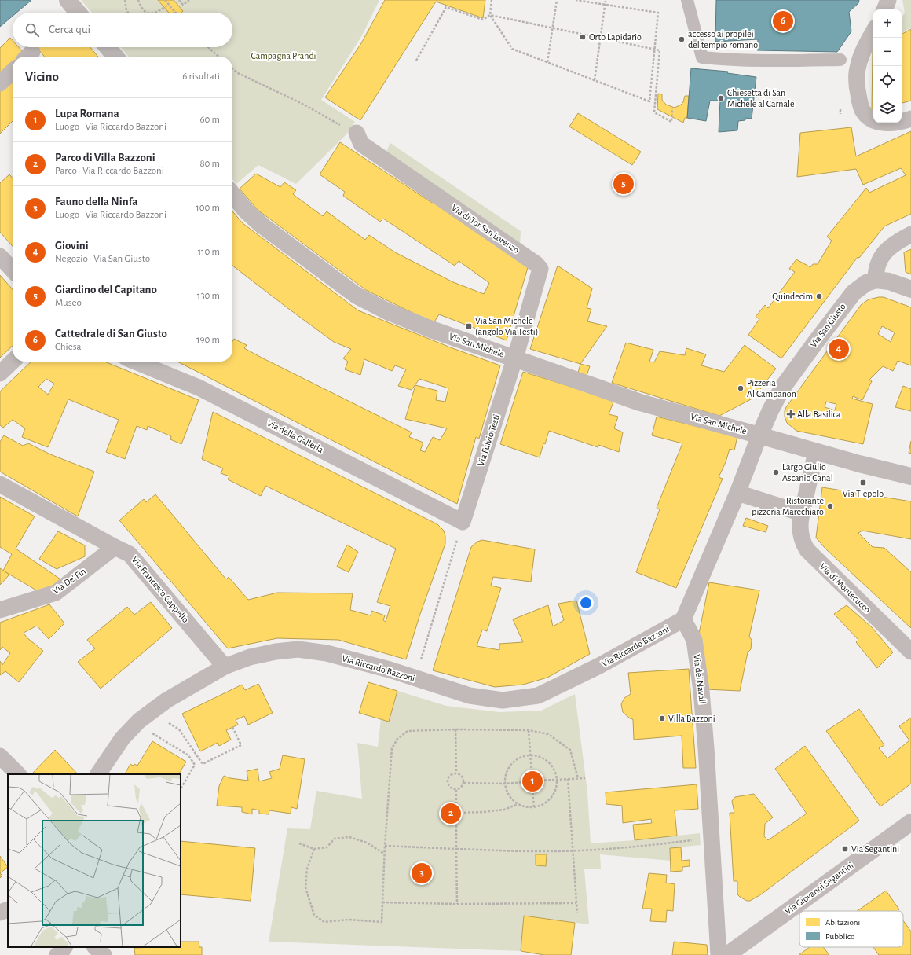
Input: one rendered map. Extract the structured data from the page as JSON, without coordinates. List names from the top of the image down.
{
  "streets": {
    "street": [
      "Via di Tor San Lorenzo",
      "Via San Giusto",
      "Via San Michele",
      "Via della Galleria",
      "Via Fulvio Testi",
      "Via De' Fin",
      "Via di Montecucco",
      "Via Francesco Cappello",
      "Via Riccardo Bazzoni",
      "Via dei Navali",
      "Via Giovanni Segantini"
    ]
  },
  "crossings": [
    ["Via di Tor San Lorenzo", "Via San Michele"],
    ["Via di Tor San Lorenzo", "Via Fulvio Testi"],
    ["Via San Giusto", "Via San Michele"],
    ["Via San Michele", "Via Fulvio Testi"],
    ["Via della Galleria", "Via Fulvio Testi"],
    ["Via De' Fin", "Via Francesco Cappello"],
    ["Via Francesco Cappello", "Via Riccardo Bazzoni"],
    ["Via Riccardo Bazzoni", "Via dei Navali"]
  ],
  "parks": ["Campagna Prandi"],
  "places": {
    "other": [
      "Orto Lapidario",
      "accesso ai propilei del tempio romano",
      "Chiesetta di San Michele al Carnale",
      "Quindecim",
      "Pizzeria Al Campanon",
      "Largo Giulio Ascanio Canal",
      "Ristorante pizzeria Marechiaro",
      "Villa Bazzoni"
    ],
    "transit": ["Via San Michele (angolo Via Testi)", "Via Tiepolo", "Via Segantini"],
    "health": ["Alla Basilica"]
  },
  "legend": ["Abitazioni", "Pubblico"],
  "page": {
    "map_buttons": ["+", "−"],
    "pins": [
      "6",
      "5",
      "4",
      "1",
      "2",
      "3"
    ],
    "search": "Cerca qui",
    "heading": ["Vicino", "6 risultati"],
    "list": [
      {
        "mark": "1",
        "name": "Lupa Romana",
        "note": "Luogo · Via Riccardo Bazzoni",
        "value": "60 m"
      },
      {
        "mark": "2",
        "name": "Parco di Villa Bazzoni",
        "note": "Parco · Via Riccardo Bazzoni",
        "value": "80 m"
      },
      {
        "mark": "3",
        "name": "Fauno della Ninfa",
        "note": "Luogo · Via Riccardo Bazzoni",
        "value": "100 m"
      },
      {
        "mark": "4",
        "name": "Giovini",
        "note": "Negozio · Via San Giusto",
        "value": "110 m"
      },
      {
        "mark": "5",
        "name": "Giardino del Capitano",
        "note": "Museo",
        "value": "130 m"
      },
      {
        "mark": "6",
        "name": "Cattedrale di San Giusto",
        "note": "Chiesa",
        "value": "190 m"
      }
    ]
  }
}
